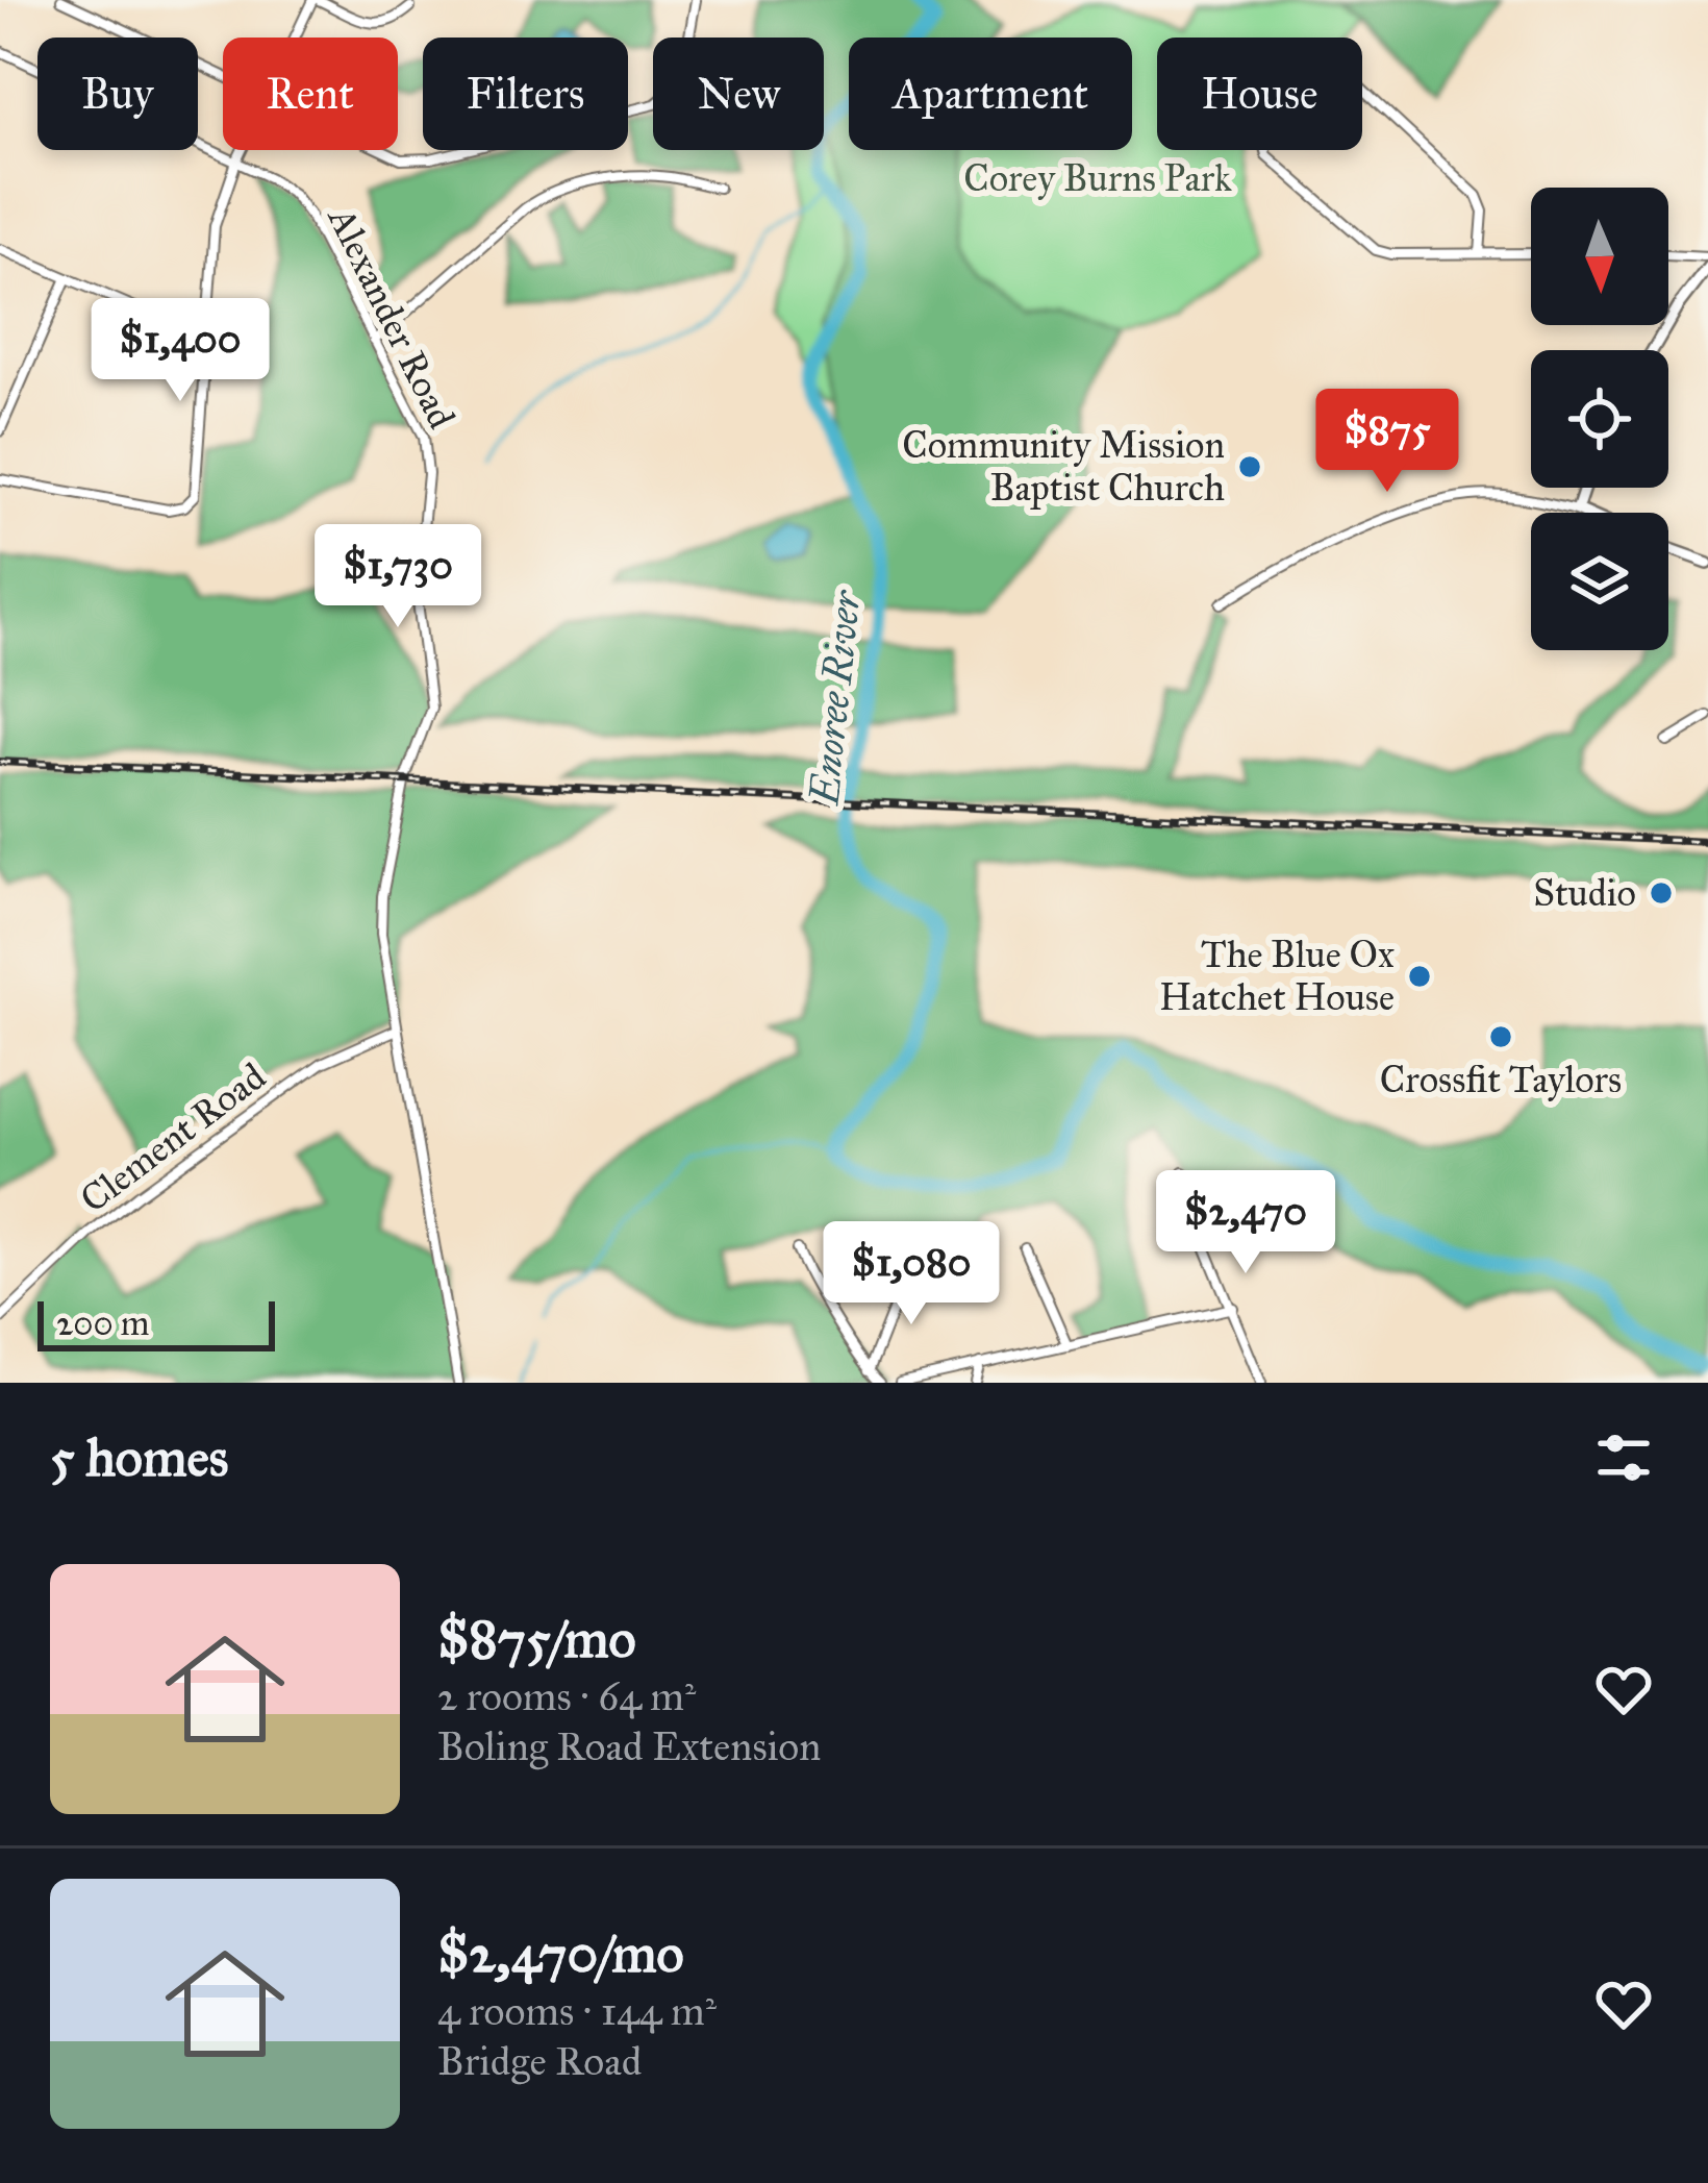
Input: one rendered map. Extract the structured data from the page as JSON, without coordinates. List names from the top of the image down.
{
  "streets": {
    "street": ["Alexander Road", "Clement Road"]
  },
  "crossings": [
    ["Alexander Road", "Clement Road"]
  ],
  "water": ["Enoree River"],
  "parks": ["Corey Burns Park"],
  "places": [
    "Community Mission Baptist Church",
    "Studio",
    "The Blue Ox Hatchet House",
    "Crossfit Taylors"
  ],
  "scale_bar": "200 m",
  "north": "bottom",
  "page": {
    "chip": [
      "Buy",
      "Rent",
      "Filters",
      "New",
      "Apartment",
      "House"
    ],
    "price": [
      "$1,400",
      "$875",
      "$1,730",
      "$2,470",
      "$1,080"
    ],
    "scale": "200 m",
    "heading": "5 homes",
    "list": [
      {
        "name": "$875/mo",
        "note": "2 rooms · 64 m² · Boling Road Extension"
      },
      {
        "name": "$2,470/mo",
        "note": "4 rooms · 144 m² · Bridge Road"
      }
    ]
  }
}
